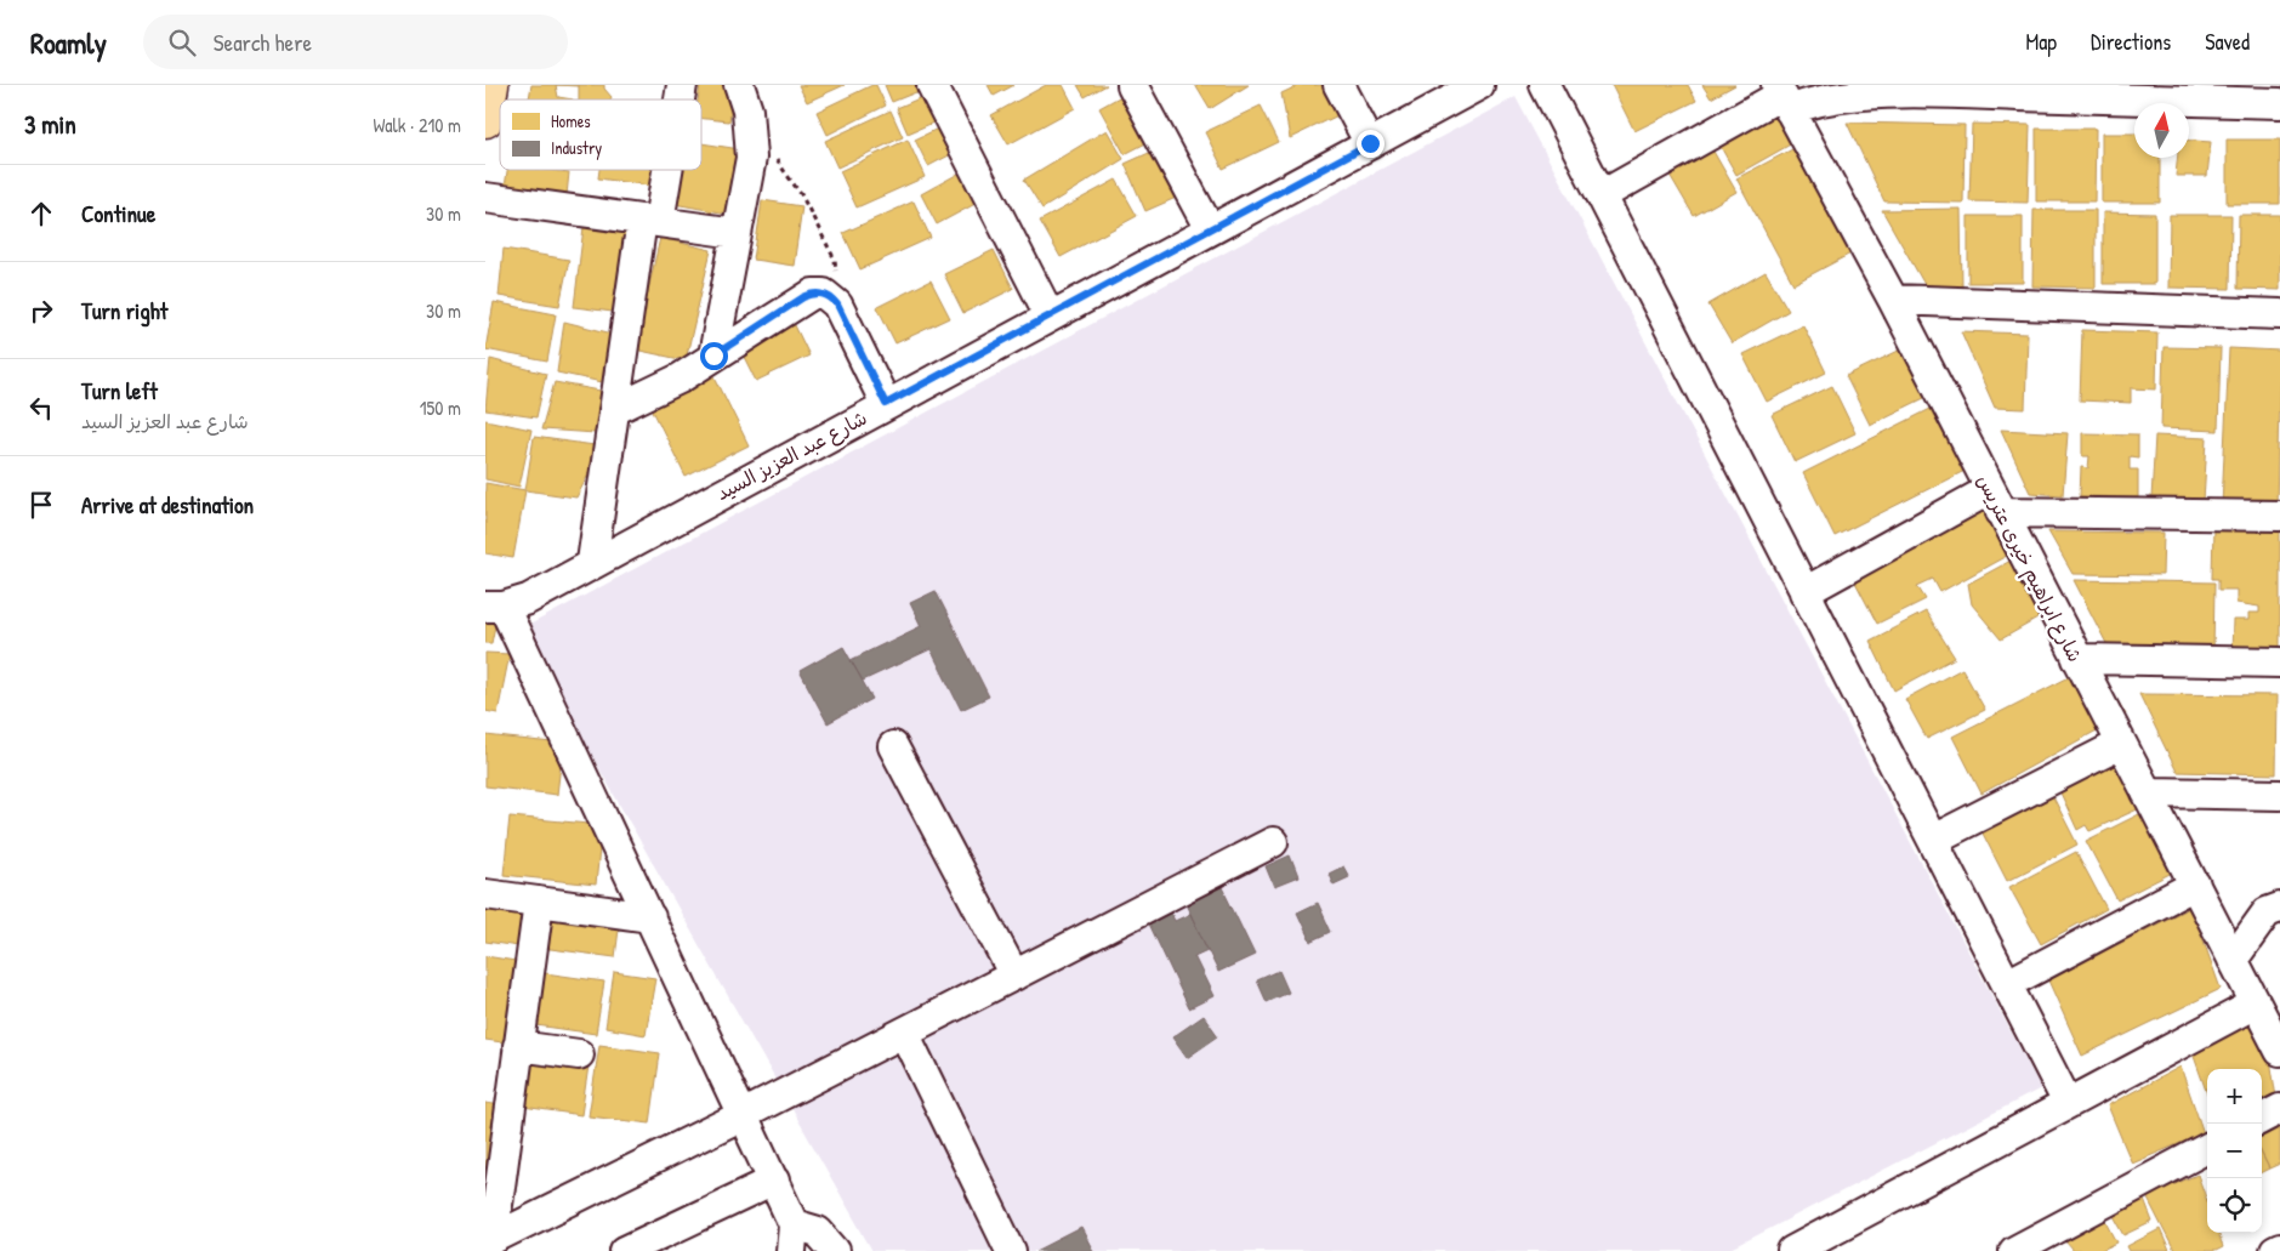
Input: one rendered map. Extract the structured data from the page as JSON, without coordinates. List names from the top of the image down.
{
  "streets": {
    "street": ["شارع عبد العزيز السيد", "شارع ابراهيم خيرى عتريس"]
  },
  "legend": ["Homes", "Industry"],
  "north": "top",
  "page": {
    "header": "Roamly",
    "search": "Search here",
    "nav": ["Map", "Directions", "Saved"],
    "heading": ["3 min", "Walk · 210 m"],
    "list": [
      ["Continue", "30 m"],
      ["Turn right", "30 m"],
      ["Turn left", "شارع عبد العزيز السيد", "150 m"],
      "Arrive at destination"
    ],
    "map_buttons": ["+", "−"]
  }
}
